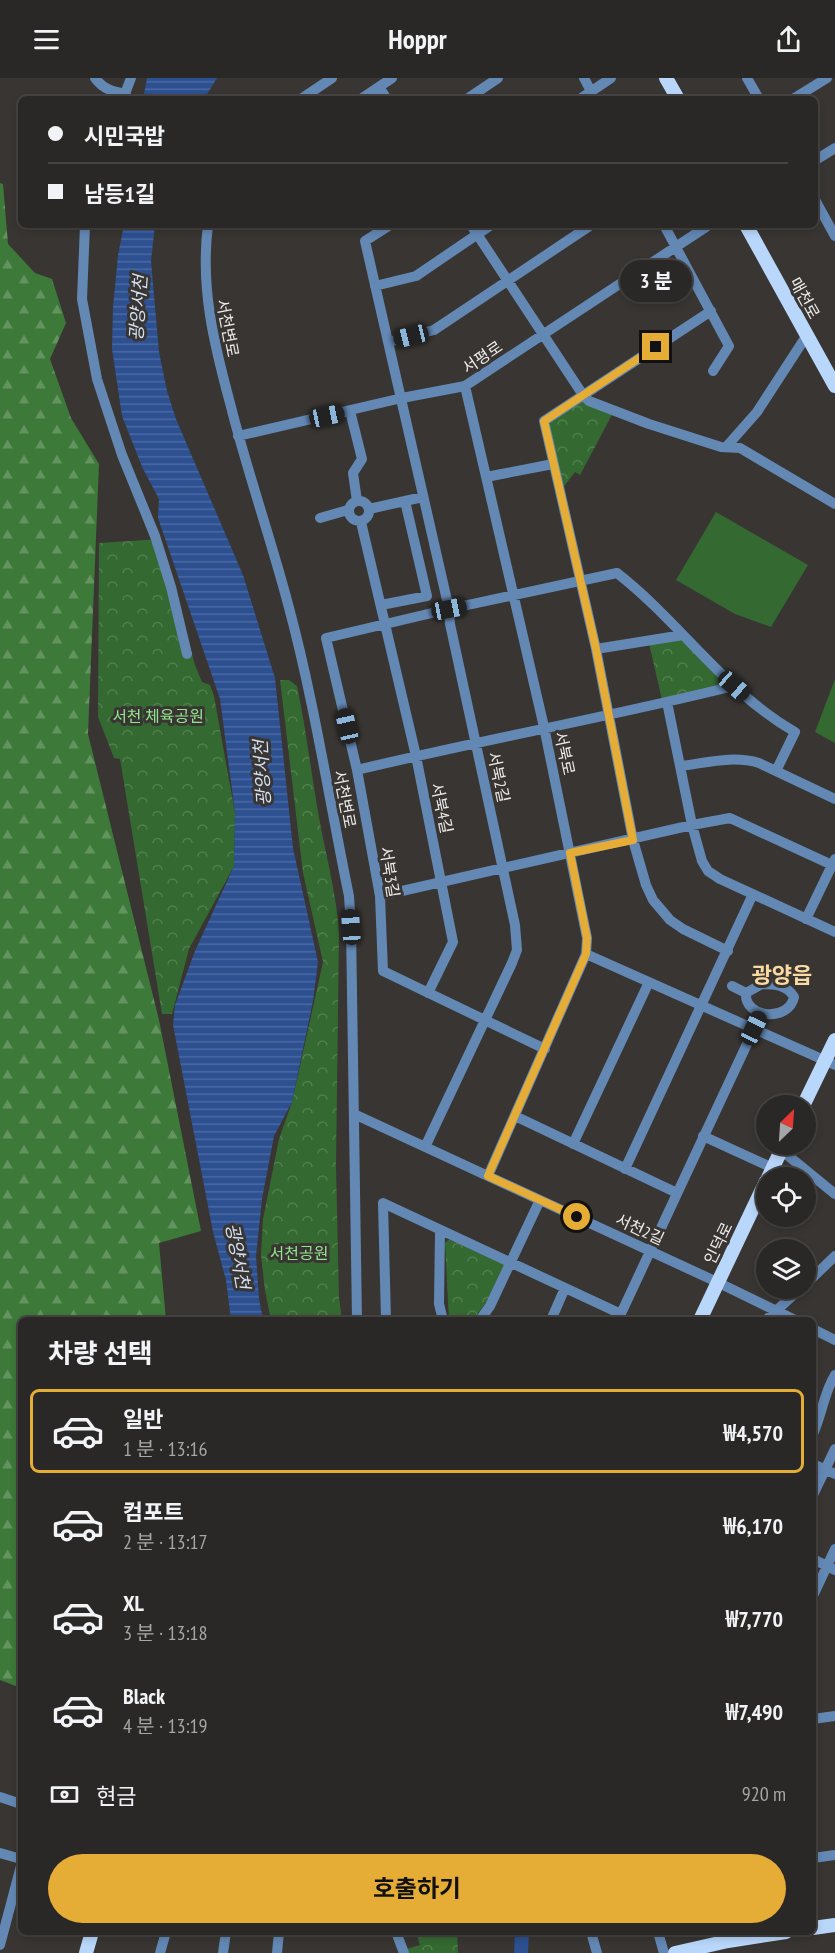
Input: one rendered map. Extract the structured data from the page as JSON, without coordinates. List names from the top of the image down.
{
  "streets": {
    "main road": ["매천로", "인덕로"],
    "street": [
      "서천변로",
      "서평로",
      "서북로",
      "서북2길",
      "서북4길",
      "서북3길",
      "서천2길"
    ]
  },
  "crossings": [
    ["서천변로", "서평로"],
    ["서천변로", "서천2길"],
    ["서평로", "서북로"],
    ["서평로", "서북2길"],
    ["서북로", "서북3길"],
    ["서북로", "서천2길"],
    ["서북2길", "서북3길"],
    ["서북2길", "서천2길"],
    ["서북4길", "서북3길"],
    ["서천2길", "인덕로"]
  ],
  "districts": ["광양읍"],
  "water": ["광양서천"],
  "parks": ["서천 체육공원", "서천공원"],
  "north": "top right",
  "page": {
    "header": "Hoppr",
    "banner": ["시민국밥", "남등1길"],
    "bubble": "3 분",
    "heading": "차량 선택",
    "list": [
      {
        "name": "일반",
        "note": "1 분 · 13:16",
        "value": "₩4,570"
      },
      {
        "name": "컴포트",
        "note": "2 분 · 13:17",
        "value": "₩6,170"
      },
      {
        "name": "XL",
        "note": "3 분 · 13:18",
        "value": "₩7,770"
      },
      {
        "name": "Black",
        "note": "4 분 · 13:19",
        "value": "₩7,490"
      }
    ],
    "pay": ["현금", "920 m"],
    "buttons": "호출하기"
  }
}
